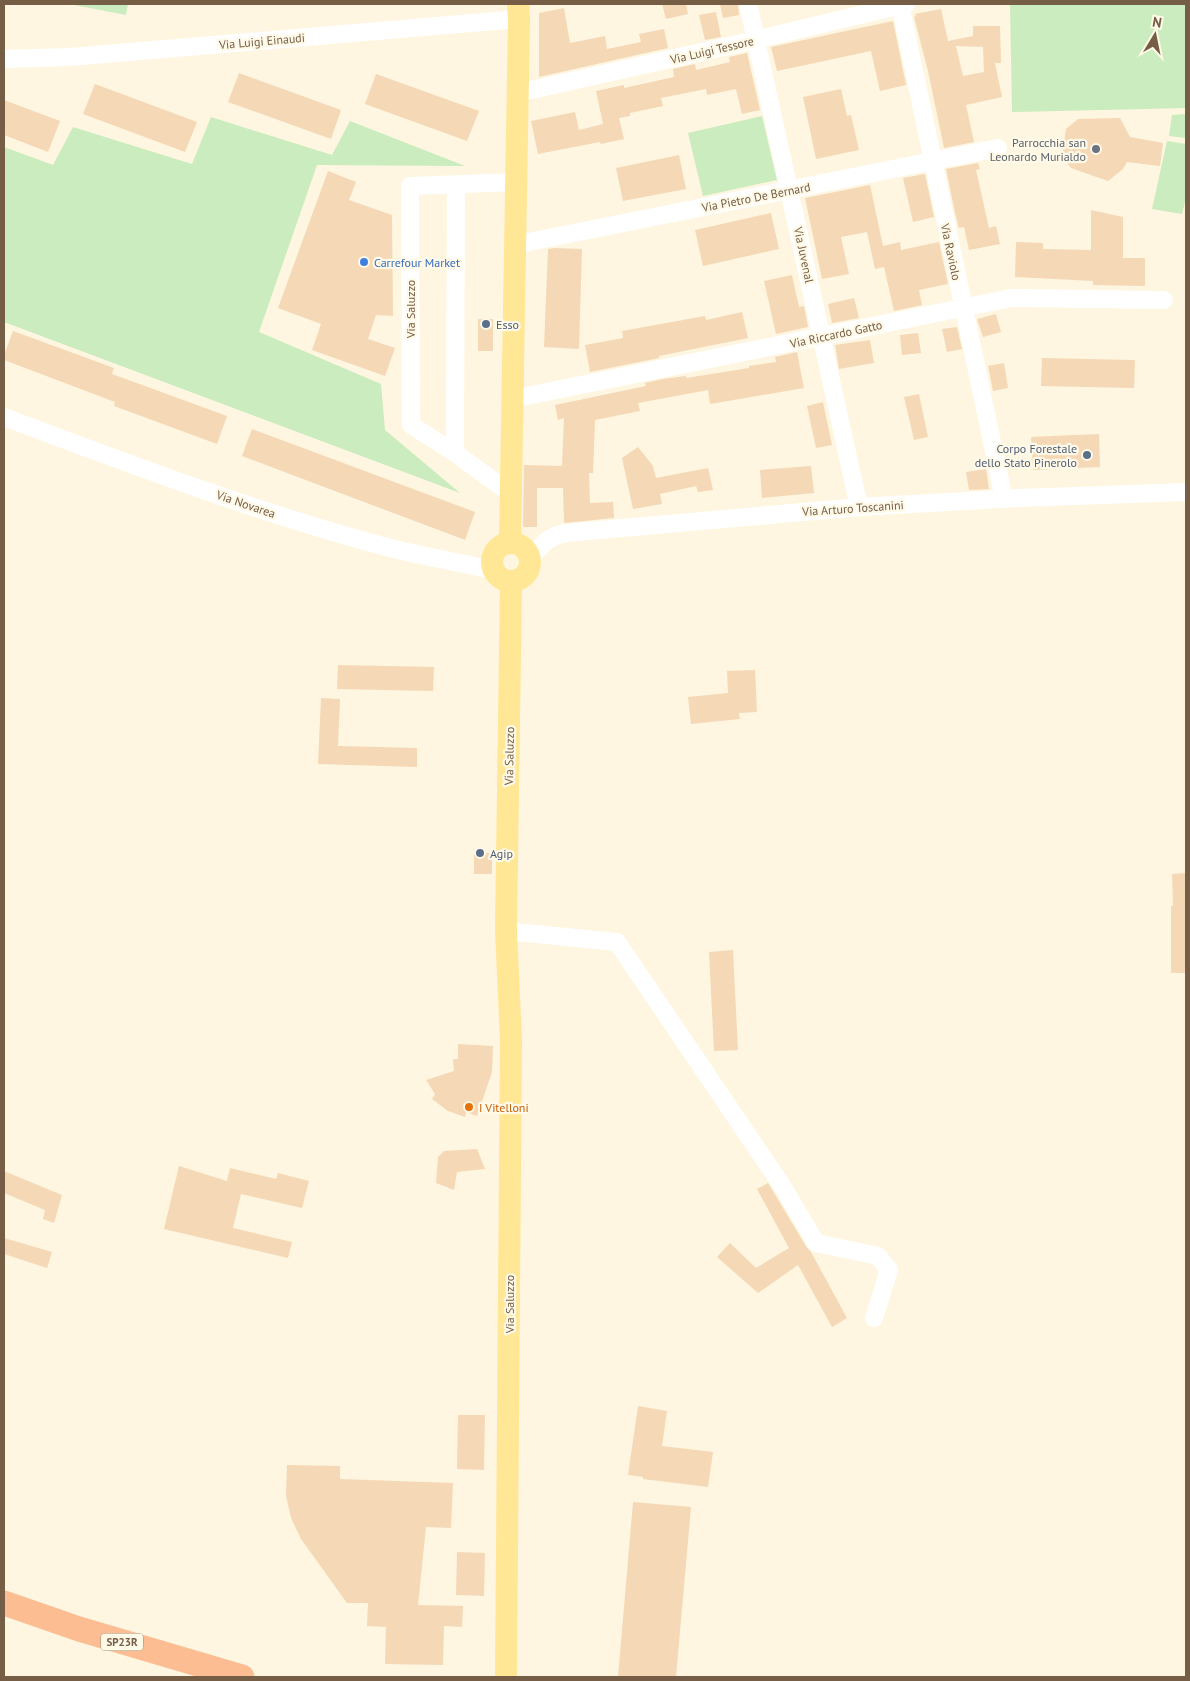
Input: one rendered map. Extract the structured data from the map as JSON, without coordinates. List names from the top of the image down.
{
  "streets": {
    "highway": ["SP23R"],
    "main road": ["Via Saluzzo"],
    "street": [
      "Via Luigi Einaudi",
      "Via Luigi Tessore",
      "Via Pietro De Bernard",
      "Via Raviolo",
      "Via Juvenal",
      "Via Riccardo Gatto",
      "Via Novarea",
      "Via Arturo Toscanini"
    ]
  },
  "crossings": [
    ["Via Luigi Tessore", "Via Raviolo"],
    ["Via Luigi Tessore", "Via Juvenal"],
    ["Via Pietro De Bernard", "Via Raviolo"],
    ["Via Pietro De Bernard", "Via Juvenal"],
    ["Via Raviolo", "Via Riccardo Gatto"],
    ["Via Raviolo", "Via Arturo Toscanini"],
    ["Via Juvenal", "Via Riccardo Gatto"],
    ["Via Juvenal", "Via Arturo Toscanini"],
    ["Via Saluzzo", "Via Novarea"],
    ["Via Saluzzo", "Via Arturo Toscanini"],
    ["Via Novarea", "Via Arturo Toscanini"]
  ],
  "places": [
    "Parrocchia san Leonardo Murialdo",
    "Carrefour Market",
    "Esso",
    "Corpo Forestale dello Stato Pinerolo",
    "Agip",
    "I Vitelloni"
  ],
  "north": "top"
}
